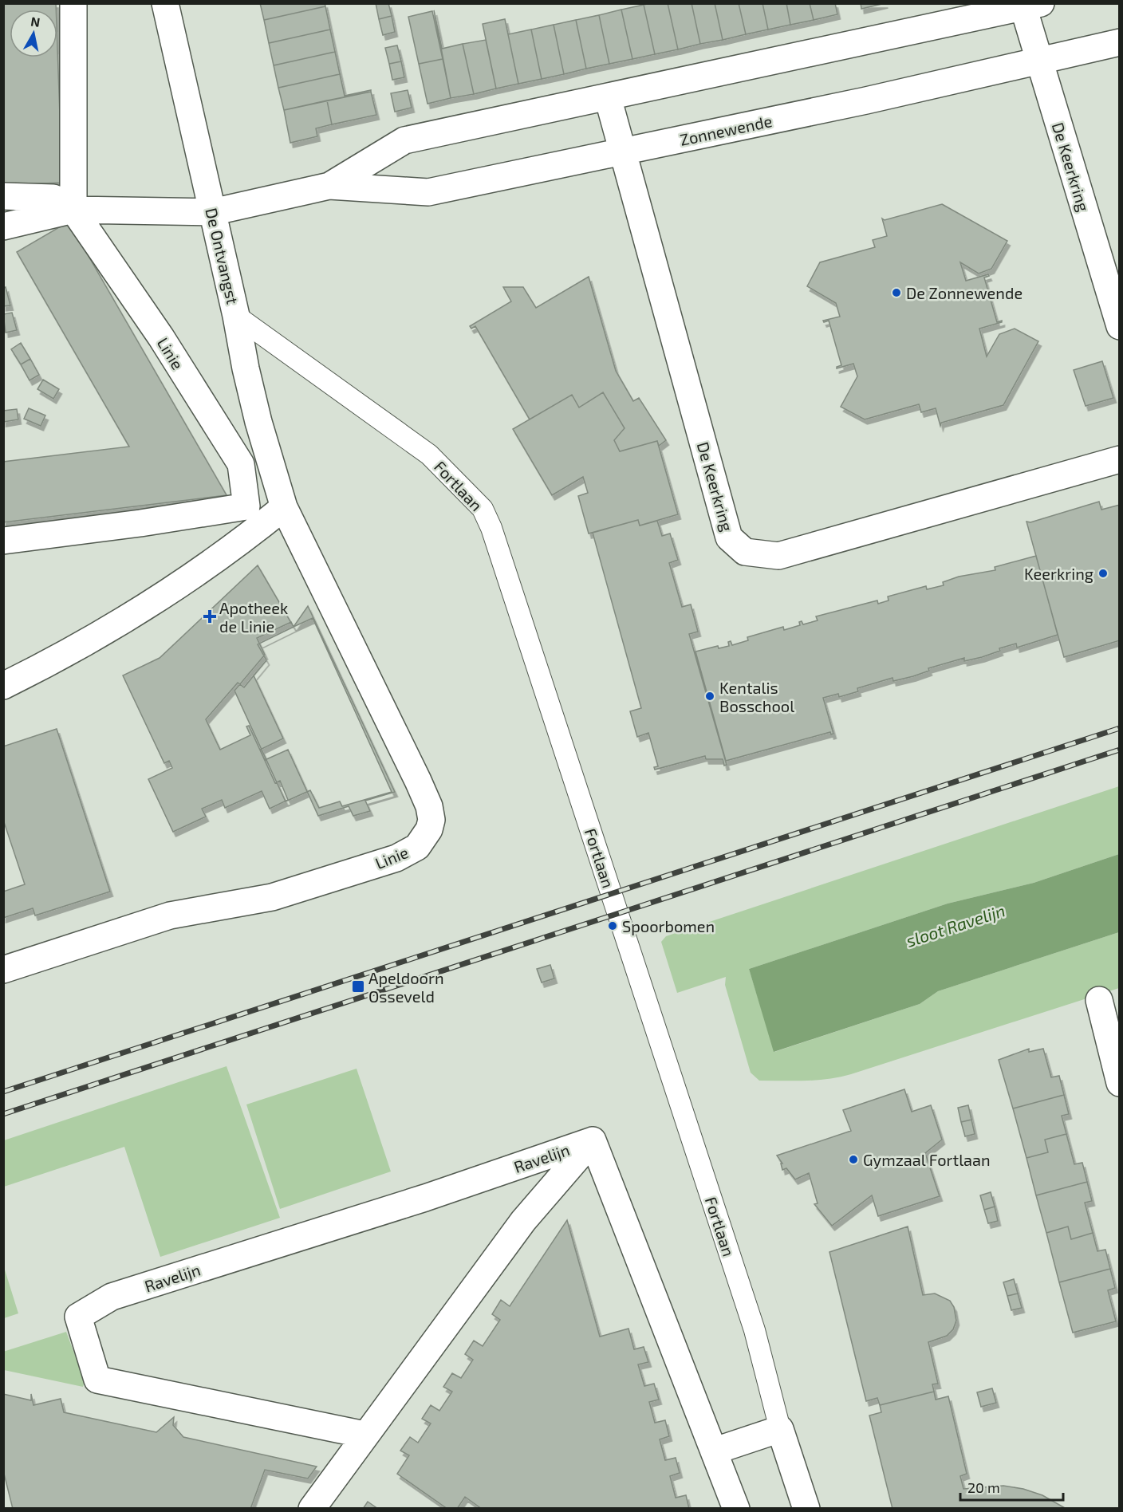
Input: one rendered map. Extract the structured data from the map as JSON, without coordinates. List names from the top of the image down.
{
  "streets": {
    "street": [
      "Zonnewende",
      "De Keerkring",
      "De Ontvangst",
      "Linie",
      "Fortlaan",
      "Ravelijn"
    ]
  },
  "crossings": [
    ["Zonnewende", "De Keerkring"],
    ["Zonnewende", "De Ontvangst"],
    ["Zonnewende", "Linie"],
    ["De Ontvangst", "Linie"],
    ["De Ontvangst", "Fortlaan"]
  ],
  "water": ["sloot Ravelijn"],
  "places": {
    "other": [
      "De Zonnewende",
      "Keerkring",
      "Kentalis Bosschool",
      "Spoorbomen",
      "Gymzaal Fortlaan"
    ],
    "health": ["Apotheek de Linie"],
    "transit": ["Apeldoorn Osseveld"]
  },
  "scale_bar": "20 m",
  "north": "top"
}
